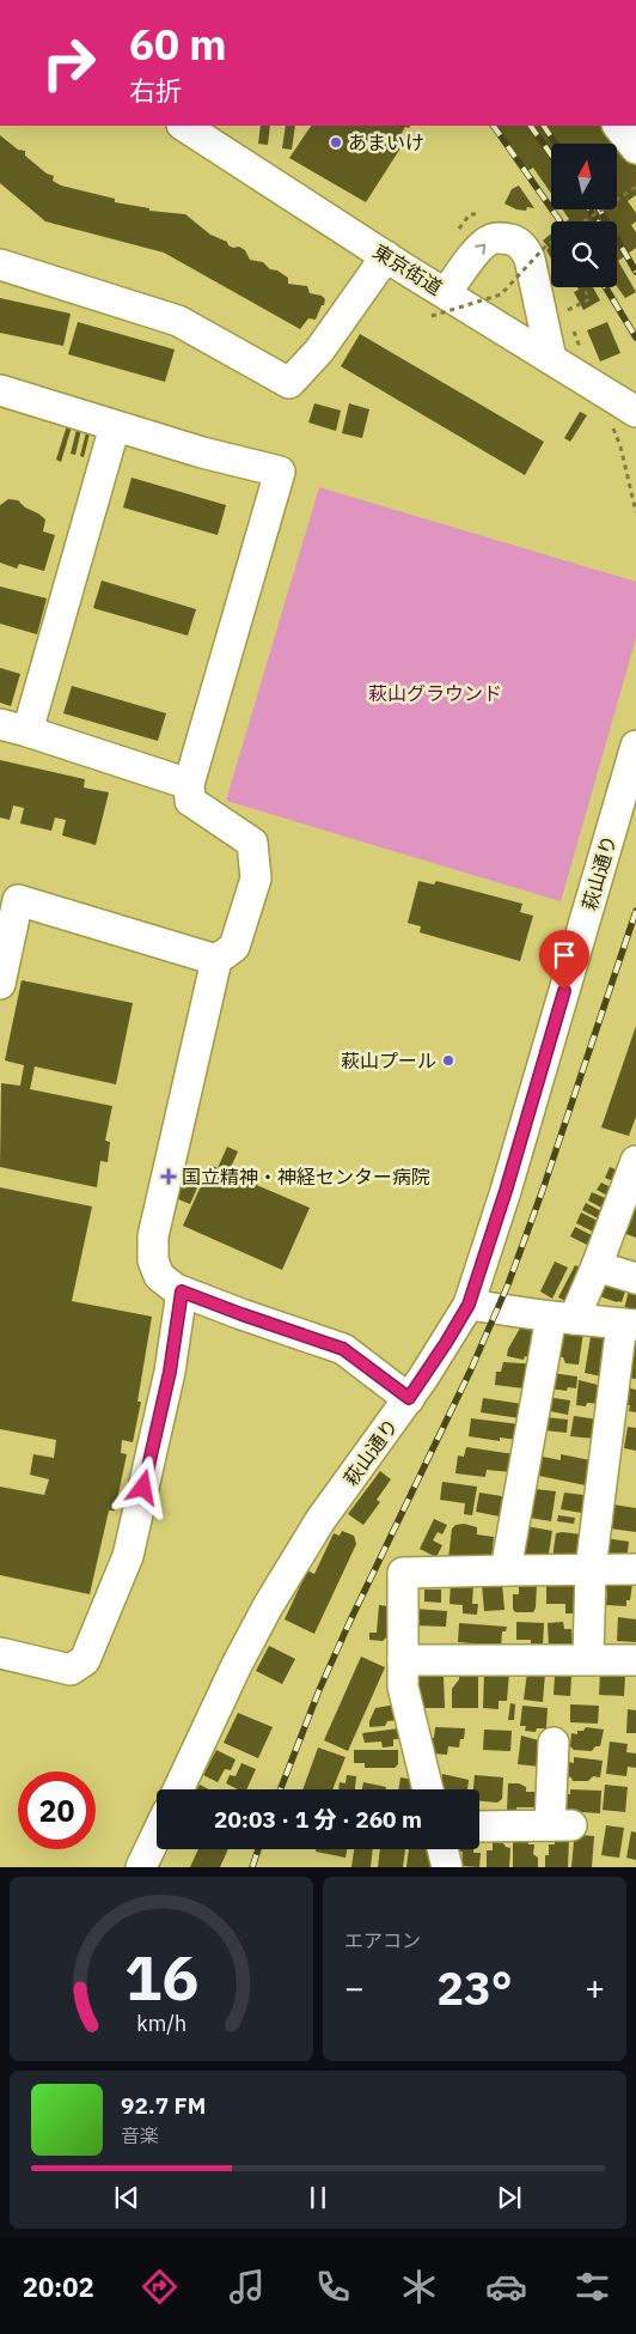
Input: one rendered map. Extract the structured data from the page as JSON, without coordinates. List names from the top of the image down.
{
  "streets": {
    "street": ["東京街道", "萩山通り"]
  },
  "parks": ["萩山グラウンド"],
  "places": {
    "other": ["あまいけ", "萩山プール"],
    "health": ["国立精神・神経センター病院"]
  },
  "north": "top",
  "page": {
    "turn": ["60 m", "右折"],
    "limit": "20",
    "trip": "20:03 · 1 分 · 260 m",
    "tile": "エアコン",
    "heat": ["−", "23°", "+"],
    "song": ["92.7 FM", "音楽"],
    "tabs": "20:02",
    "gauge": ["16", "km/h"]
  }
}
